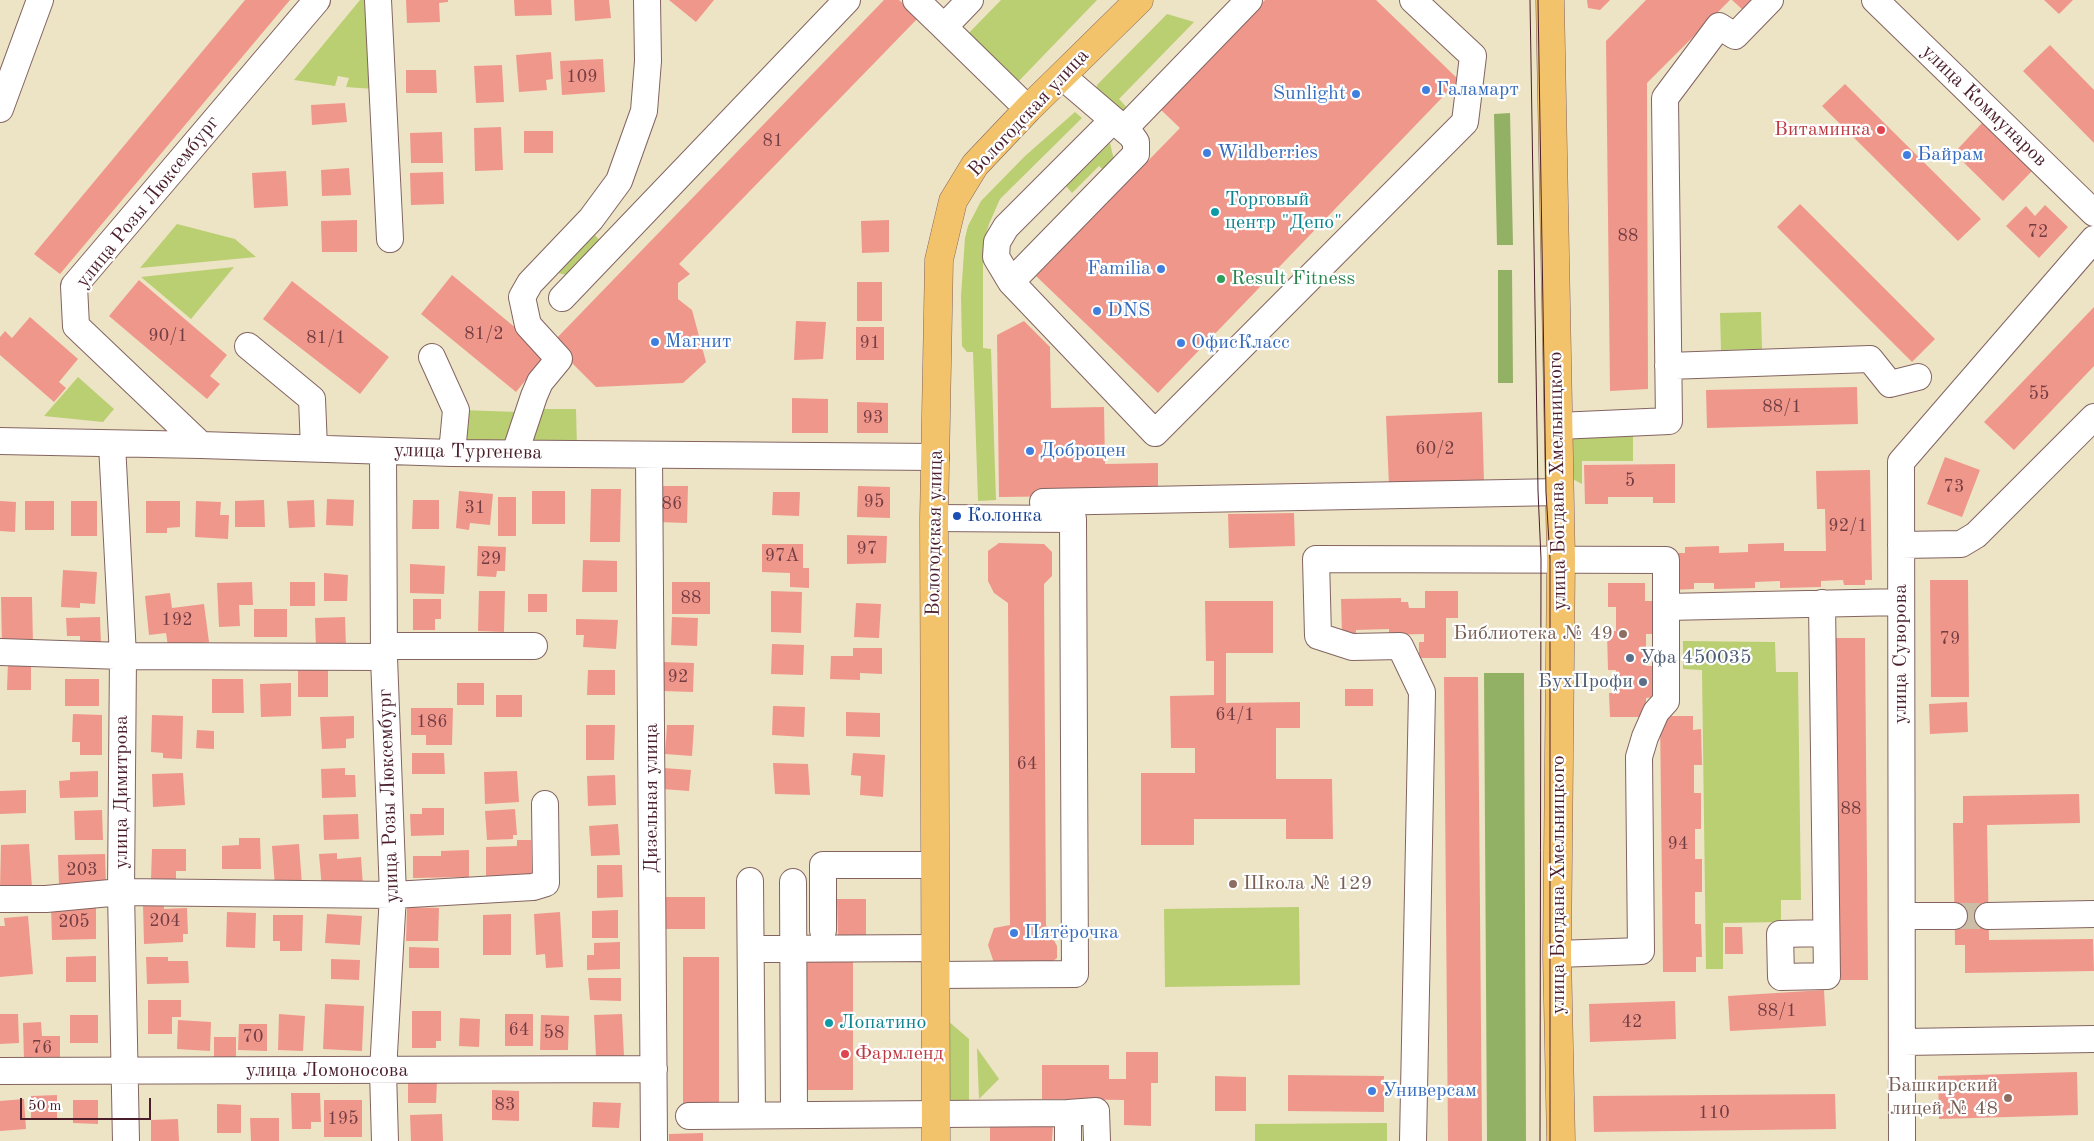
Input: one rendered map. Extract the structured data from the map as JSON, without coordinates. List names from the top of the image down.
{
  "streets": {
    "main road": ["Вологодская улица", "улица Богдана Хмельницкого"],
    "street": [
      "улица Коммунаров",
      "улица Розы Люксембург",
      "улица Тургенева",
      "улица Суворова",
      "улица Димитрова",
      "Дизельная улица",
      "улица Ломоносова"
    ]
  },
  "crossings": [
    ["Вологодская улица", "улица Тургенева"],
    ["улица Розы Люксембург", "улица Тургенева"],
    ["улица Розы Люксембург", "улица Ломоносова"],
    ["улица Тургенева", "улица Димитрова"],
    ["улица Тургенева", "Дизельная улица"],
    ["улица Димитрова", "улица Ломоносова"],
    ["Дизельная улица", "улица Ломоносова"]
  ],
  "places": [
    "Галамарт",
    "Sunlight",
    "Витаминка",
    "Wildberries",
    "Байрам",
    "Торговый центр \"Депо\"",
    "Familia",
    "Result Fitness",
    "DNS",
    "Магнит",
    "ОфисКласс",
    "Доброцен",
    "Колонка",
    "Библиотека № 49",
    "Уфа 450035",
    "БухПрофи",
    "Школа № 129",
    "Пятёрочка",
    "Лопатино",
    "Фармленд",
    "Универсам",
    "Башкирский лицей № 48"
  ],
  "house_numbers": [
    "109",
    "81",
    "72",
    "88",
    "81/2",
    "90/1",
    "81/1",
    "91",
    "55",
    "88/1",
    "93",
    "60/2",
    "5",
    "73",
    "95",
    "86",
    "31",
    "92/1",
    "97",
    "97А",
    "29",
    "88",
    "192",
    "79",
    "92",
    "64/1",
    "186",
    "64",
    "88",
    "94",
    "203",
    "204",
    "205",
    "88/1",
    "42",
    "64",
    "58",
    "70",
    "76",
    "83",
    "110",
    "195"
  ],
  "scale_bar": "50 m"
}
